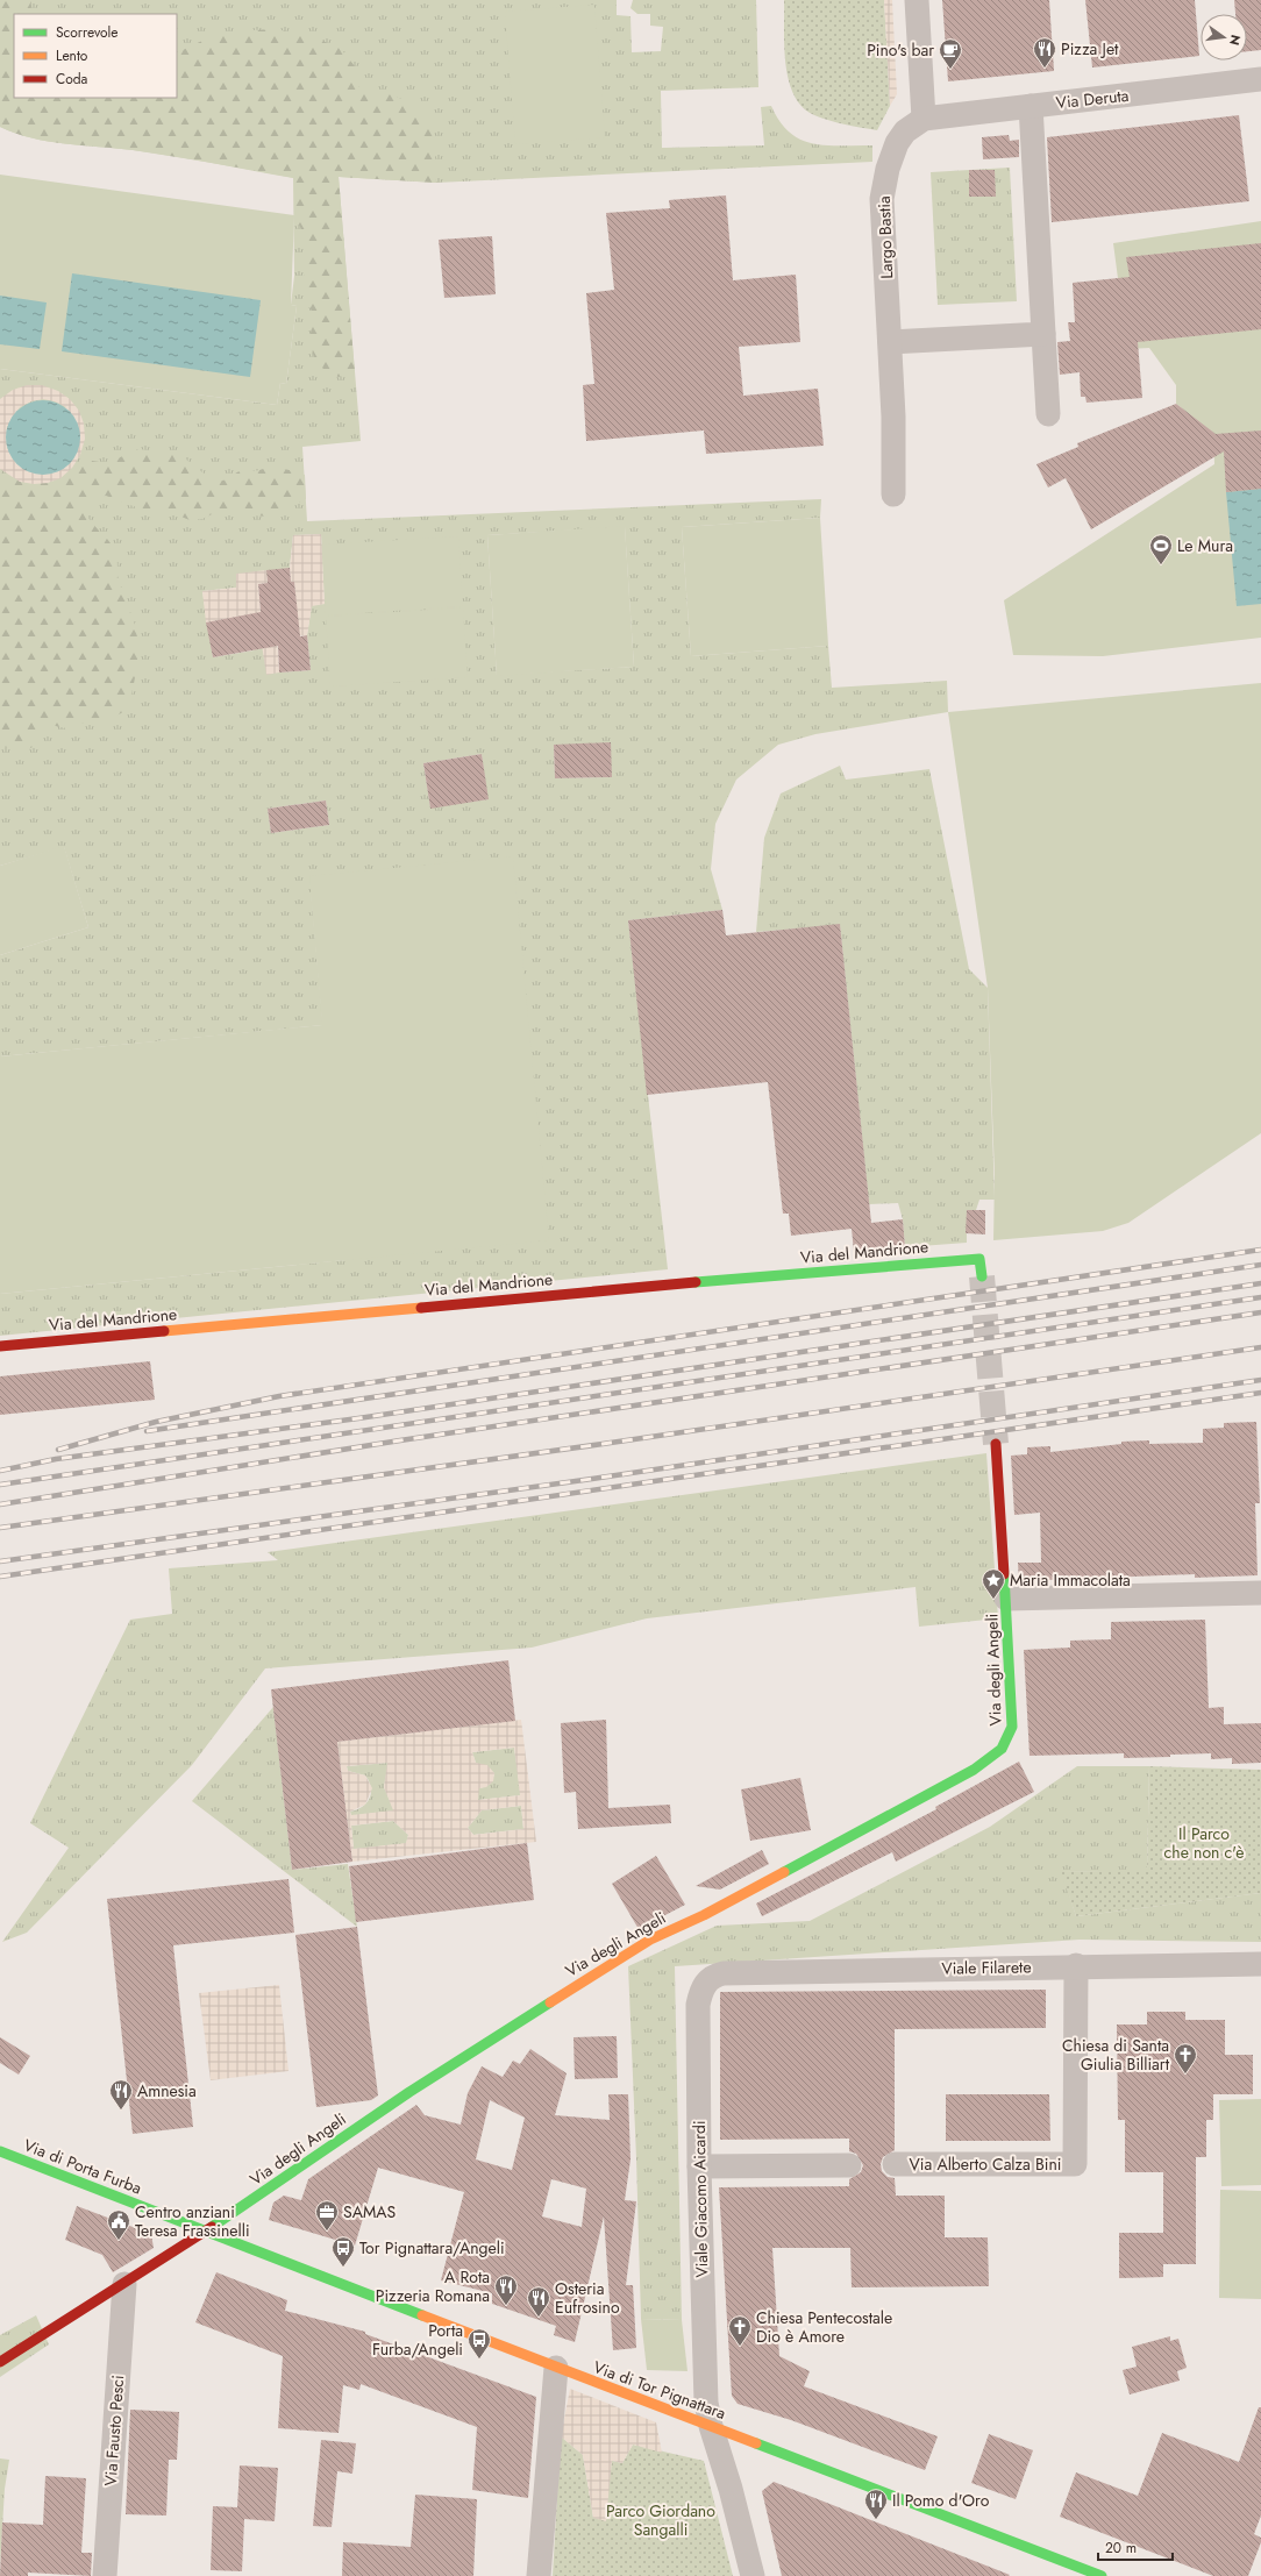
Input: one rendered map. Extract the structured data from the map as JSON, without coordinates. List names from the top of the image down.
{
  "streets": {
    "street": [
      "Via Deruta",
      "Largo Bastia",
      "Via del Mandrione",
      "Via degli Angeli",
      "Viale Filarete",
      "Via Alberto Calza Bini",
      "Via di Porta Furba",
      "Viale Giacomo Aicardi",
      "Via di Tor Pignattara",
      "Via Fausto Pesci"
    ]
  },
  "crossings": [
    ["Via Deruta", "Largo Bastia"],
    ["Via degli Angeli", "Via di Porta Furba"],
    ["Via degli Angeli", "Via di Tor Pignattara"],
    ["Via degli Angeli", "Via Fausto Pesci"],
    ["Viale Filarete", "Via Alberto Calza Bini"],
    ["Viale Filarete", "Viale Giacomo Aicardi"],
    ["Via di Porta Furba", "Via di Tor Pignattara"],
    ["Viale Giacomo Aicardi", "Via di Tor Pignattara"]
  ],
  "parks": ["Il Parco che non c'è", "Parco Giordano Sangalli"],
  "places": {
    "restaurant": [
      "Pizza Jet",
      "Amnesia",
      "A Rota Pizzeria Romana",
      "Osteria Eufrosino",
      "Il Pomo d'Oro"
    ],
    "cafe": ["Pino's bar"],
    "sports": ["Le Mura"],
    "place": ["Maria Immacolata"],
    "church": ["Chiesa di Santa Giulia Billiart", "Chiesa Pentecostale Dio è Amore"],
    "office": ["SAMAS"],
    "public building": ["Centro anziani Teresa Frassinelli"],
    "bus stop": ["Tor Pignattara/Angeli", "Porta Furba/Angeli"]
  },
  "legend": ["Scorrevole", "Lento", "Coda"],
  "scale_bar": "20 m",
  "north": "right"
}
